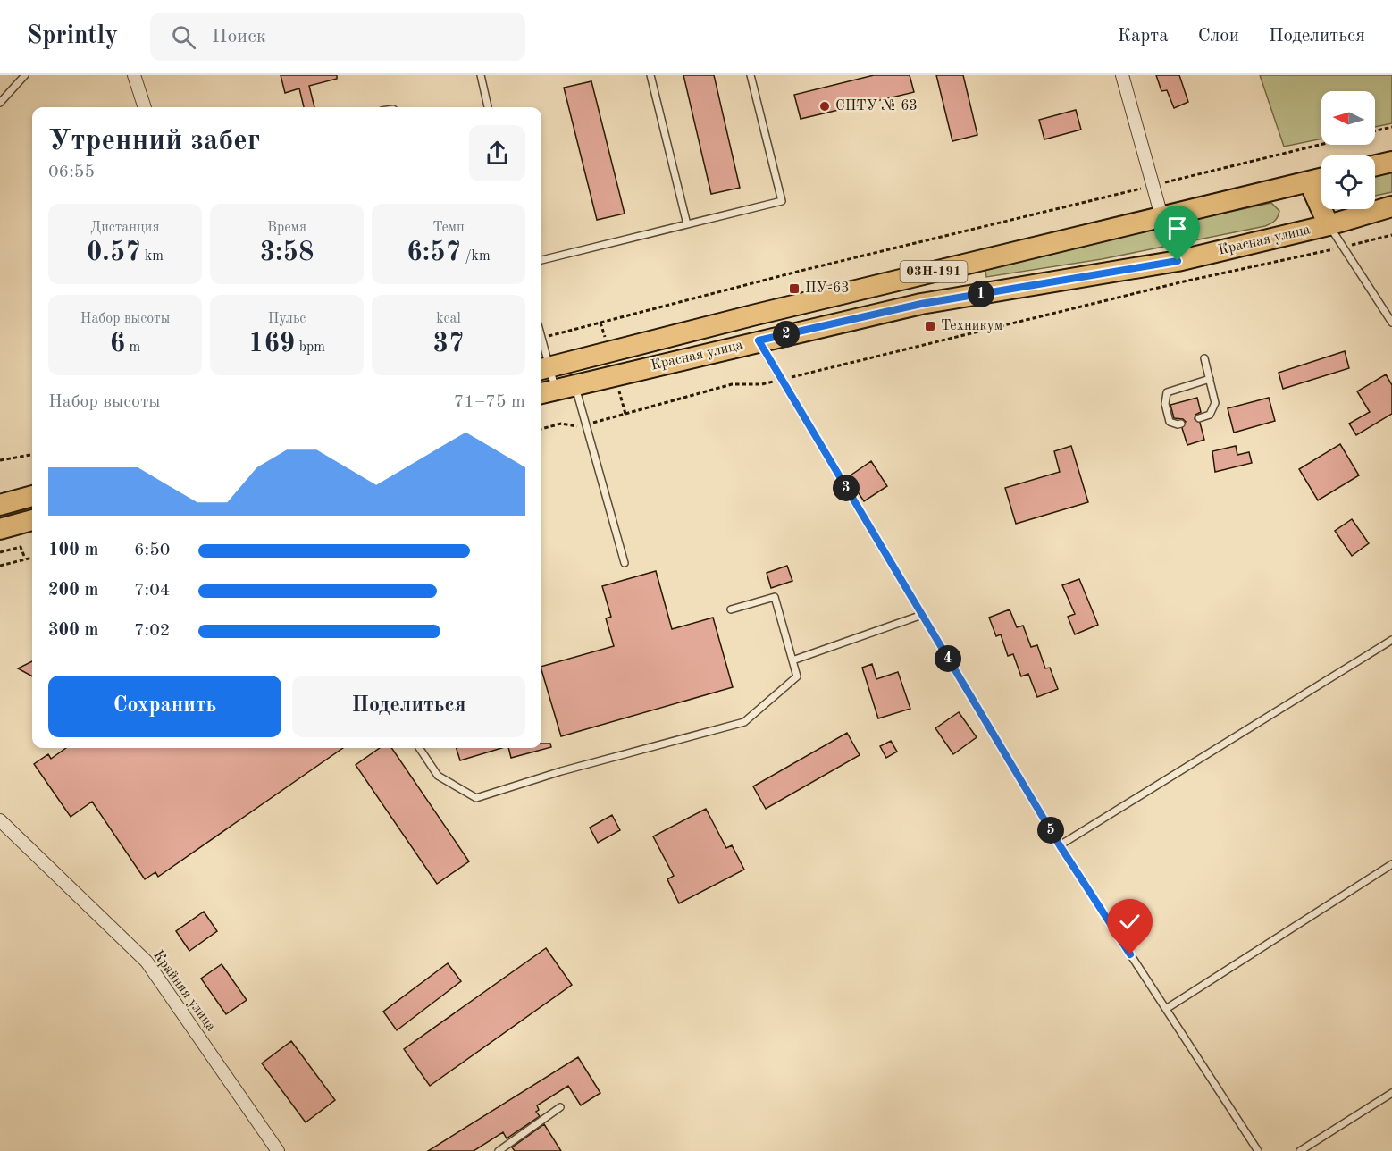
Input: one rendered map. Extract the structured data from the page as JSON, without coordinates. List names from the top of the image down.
{
  "streets": {
    "main road": ["Красная улица", "03Н-191"],
    "street": ["Крайняя улица"]
  },
  "places": {
    "other": ["СПТУ № 63"],
    "transit": ["ПУ-63", "Техникум"]
  },
  "north": "left",
  "page": {
    "header": "Sprintly",
    "search": "Поиск",
    "nav": ["Карта", "Слои", "Поделиться"],
    "heading": ["Утренний забег", "06:55"],
    "stats": [
      ["Дистанция", "0.57 km"],
      ["Время", "3:58"],
      ["Темп", "6:57 /km"],
      ["Набор высоты", "6 m"],
      ["Пульс", "169 bpm"],
      ["kcal", "37"]
    ],
    "pins": [
      "1",
      "2",
      "3",
      "4",
      "5"
    ],
    "chart": ["Набор высоты", "71–75 m"],
    "list": [
      {
        "name": "100 m",
        "note": "6:50"
      },
      {
        "name": "200 m",
        "note": "7:04"
      },
      {
        "name": "300 m",
        "note": "7:02"
      }
    ],
    "buttons": ["Сохранить", "Поделиться"]
  }
}
